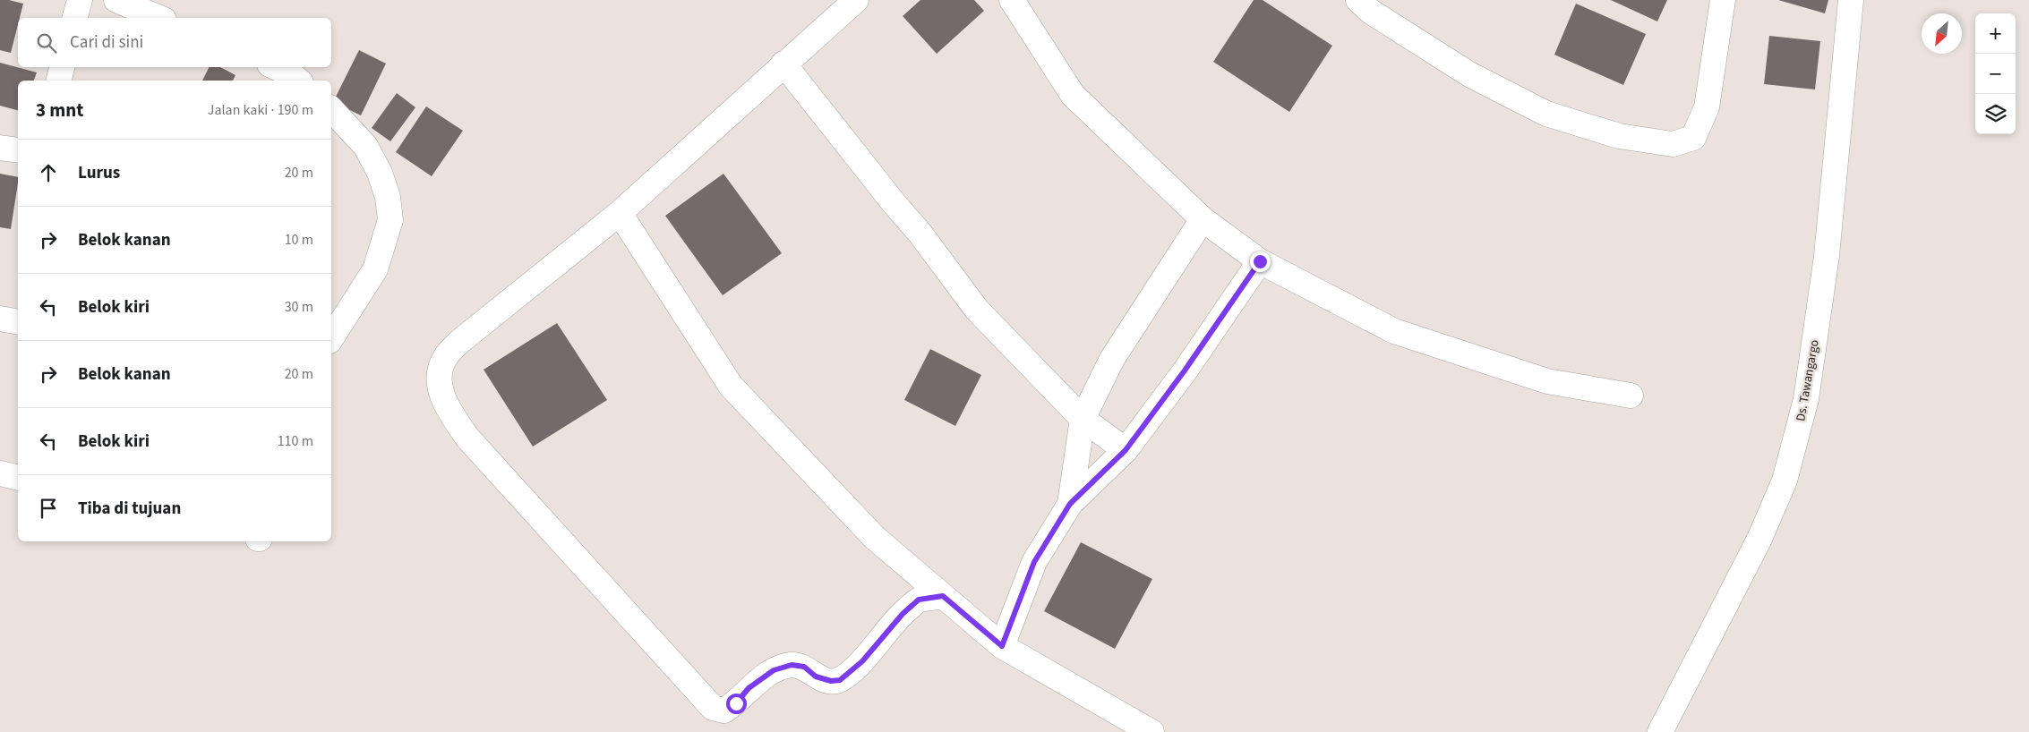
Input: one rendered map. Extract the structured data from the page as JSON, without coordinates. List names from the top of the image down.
{
  "streets": {
    "street": ["Ds. Tawangargo"]
  },
  "north": "bottom left",
  "page": {
    "map_buttons": ["+", "−"],
    "search": "Cari di sini",
    "heading": ["3 mnt", "Jalan kaki · 190 m"],
    "list": [
      ["Lurus", "20 m"],
      ["Belok kanan", "10 m"],
      ["Belok kiri", "30 m"],
      ["Belok kanan", "20 m"],
      ["Belok kiri", "110 m"],
      "Tiba di tujuan"
    ]
  }
}
